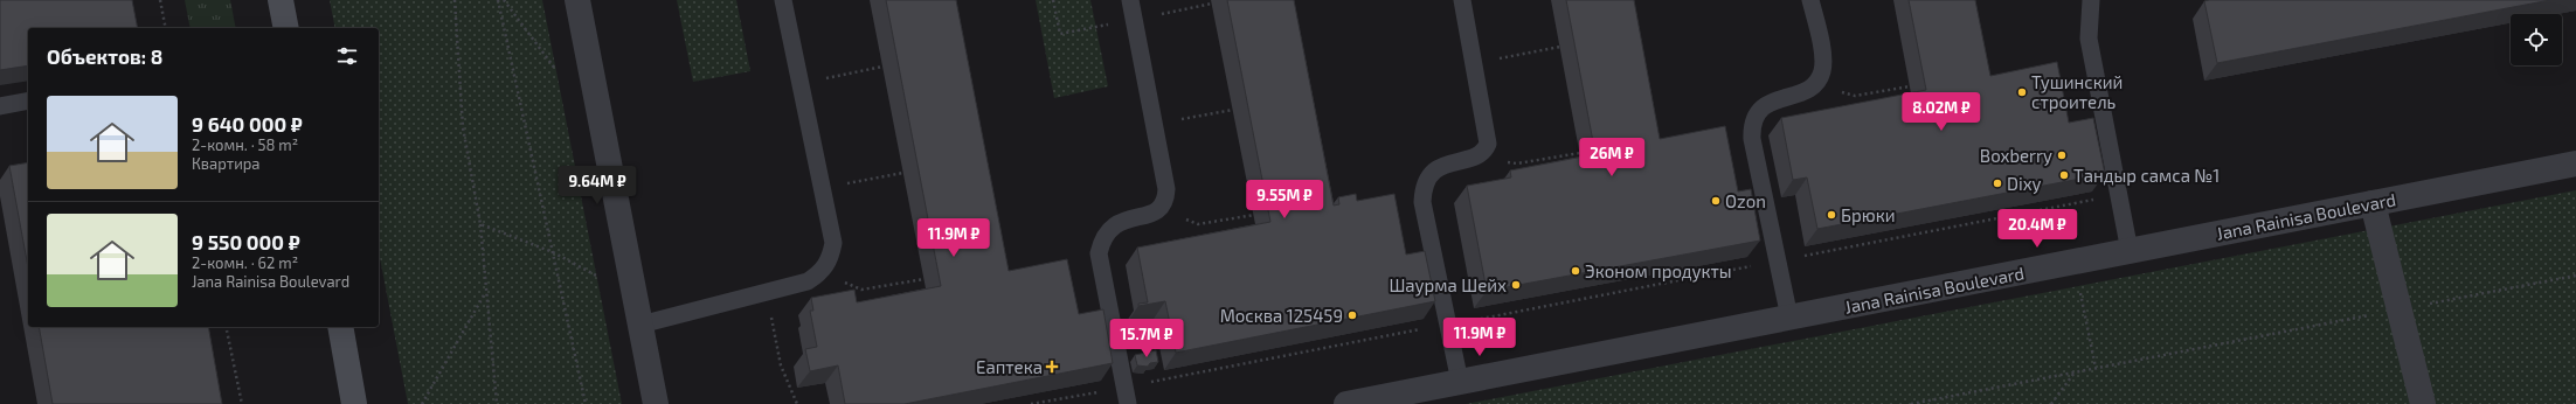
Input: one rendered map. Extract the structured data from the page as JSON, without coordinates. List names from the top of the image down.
{
  "streets": {
    "street": ["Jana Rainisa Boulevard"]
  },
  "places": {
    "other": [
      "Тушинский строитель",
      "Boxberry",
      "Тандыр самса №1",
      "Dixy",
      "Ozon",
      "Брюки",
      "Эконом продукты",
      "Шаурма Шейх",
      "Москва 125459"
    ],
    "health": ["Еаптека"]
  },
  "page": {
    "heading": "Объектов: 8",
    "list": [
      {
        "name": "9 640 000 ₽",
        "note": "2-комн. · 58 m² · Квартира"
      },
      {
        "name": "9 550 000 ₽",
        "note": "2-комн. · 62 m² · Jana Rainisa Boulevard"
      }
    ],
    "price": [
      "8.02M ₽",
      "26M ₽",
      "9.64M ₽",
      "9.55M ₽",
      "20.4M ₽",
      "11.9M ₽",
      "11.9M ₽",
      "15.7M ₽"
    ]
  }
}
